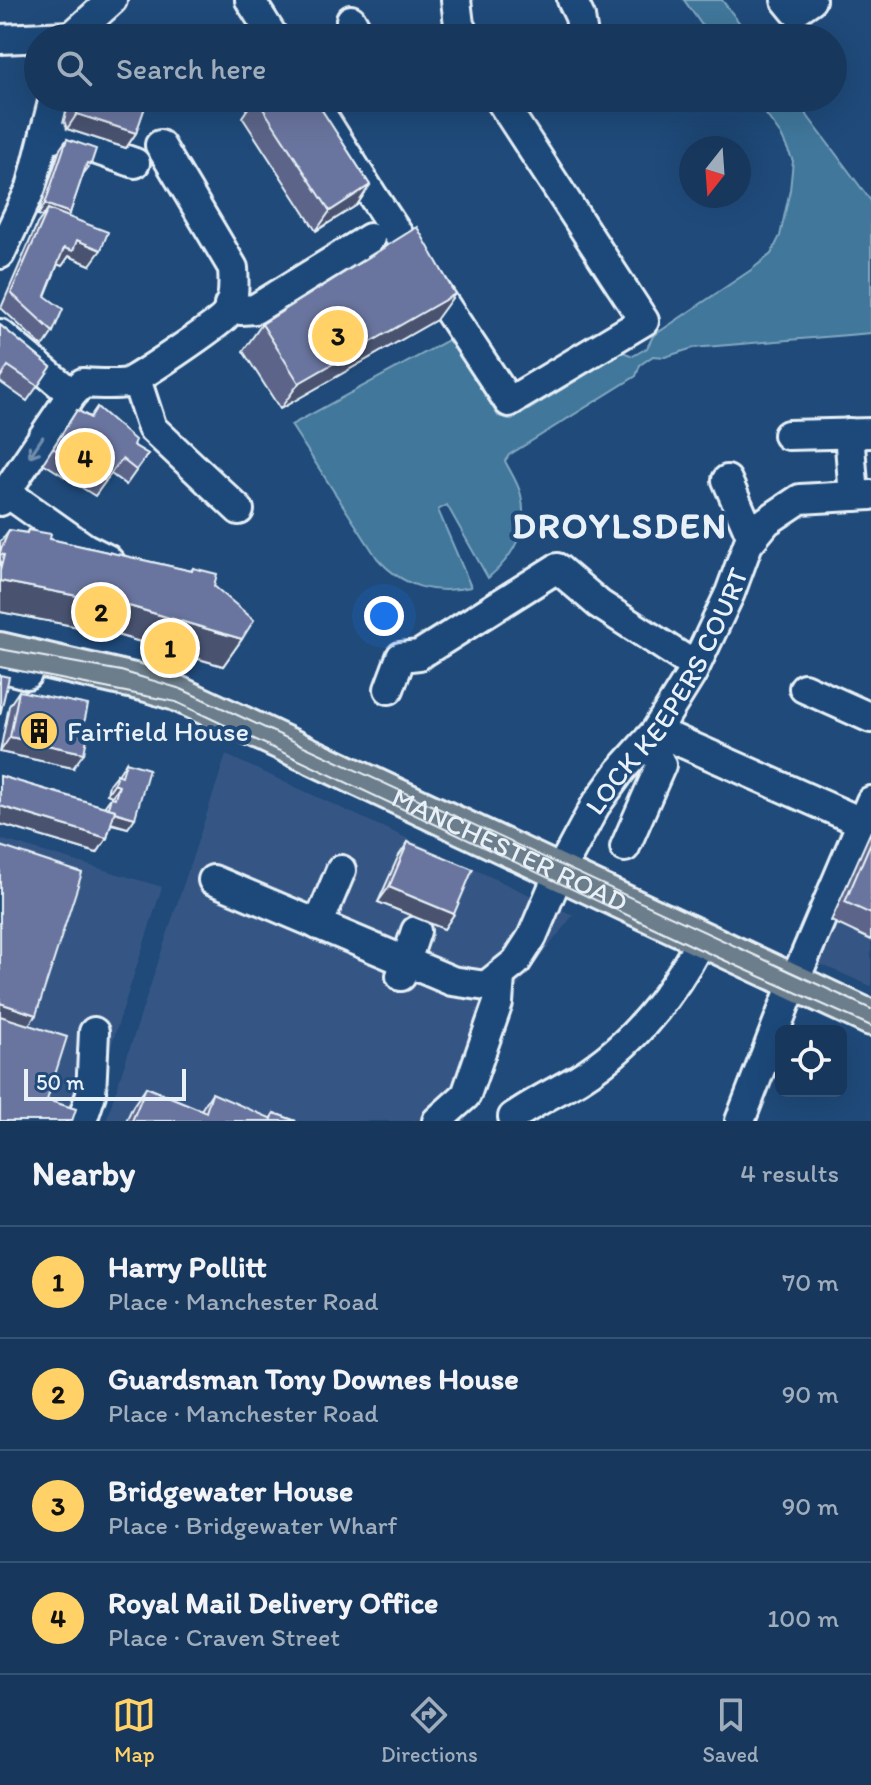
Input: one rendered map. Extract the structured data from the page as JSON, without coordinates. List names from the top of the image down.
{
  "streets": {
    "main road": ["MANCHESTER ROAD"],
    "street": ["LOCK KEEPERS COURT"]
  },
  "crossings": [
    ["LOCK KEEPERS COURT", "MANCHESTER ROAD"]
  ],
  "districts": ["DROYLSDEN"],
  "places": {
    "building": ["Fairfield House"]
  },
  "scale_bar": "50 m",
  "north": "bottom",
  "page": {
    "search": "Search here",
    "pins": [
      "3",
      "4",
      "2",
      "1"
    ],
    "scale": "50 m",
    "heading": ["Nearby", "4 results"],
    "list": [
      {
        "mark": "1",
        "name": "Harry Pollitt",
        "note": "Place · Manchester Road",
        "value": "70 m"
      },
      {
        "mark": "2",
        "name": "Guardsman Tony Downes House",
        "note": "Place · Manchester Road",
        "value": "90 m"
      },
      {
        "mark": "3",
        "name": "Bridgewater House",
        "note": "Place · Bridgewater Wharf",
        "value": "90 m"
      },
      {
        "mark": "4",
        "name": "Royal Mail Delivery Office",
        "note": "Place · Craven Street",
        "value": "100 m"
      }
    ],
    "nav": ["Map", "Directions", "Saved"]
  }
}
